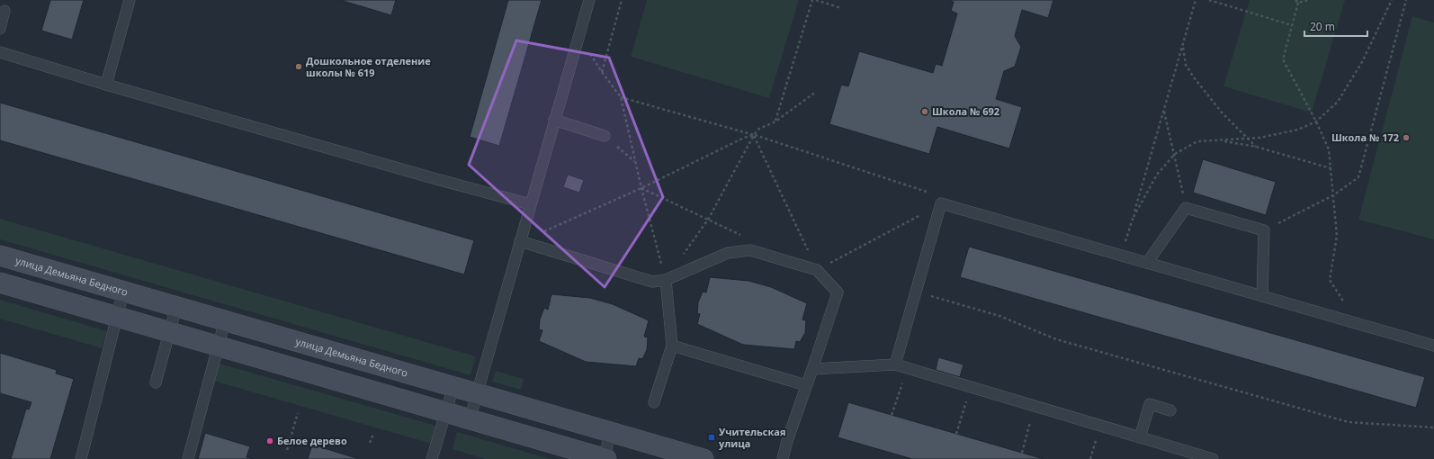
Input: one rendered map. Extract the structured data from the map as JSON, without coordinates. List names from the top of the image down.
{
  "streets": {
    "street": ["улица Демьяна Бедного"]
  },
  "places": {
    "other": [
      "Дошкольное отделение школы № 619",
      "Школа № 692",
      "Школа № 172",
      "Белое дерево"
    ],
    "transit": ["Учительская улица"]
  },
  "scale_bar": "20 m"
}
